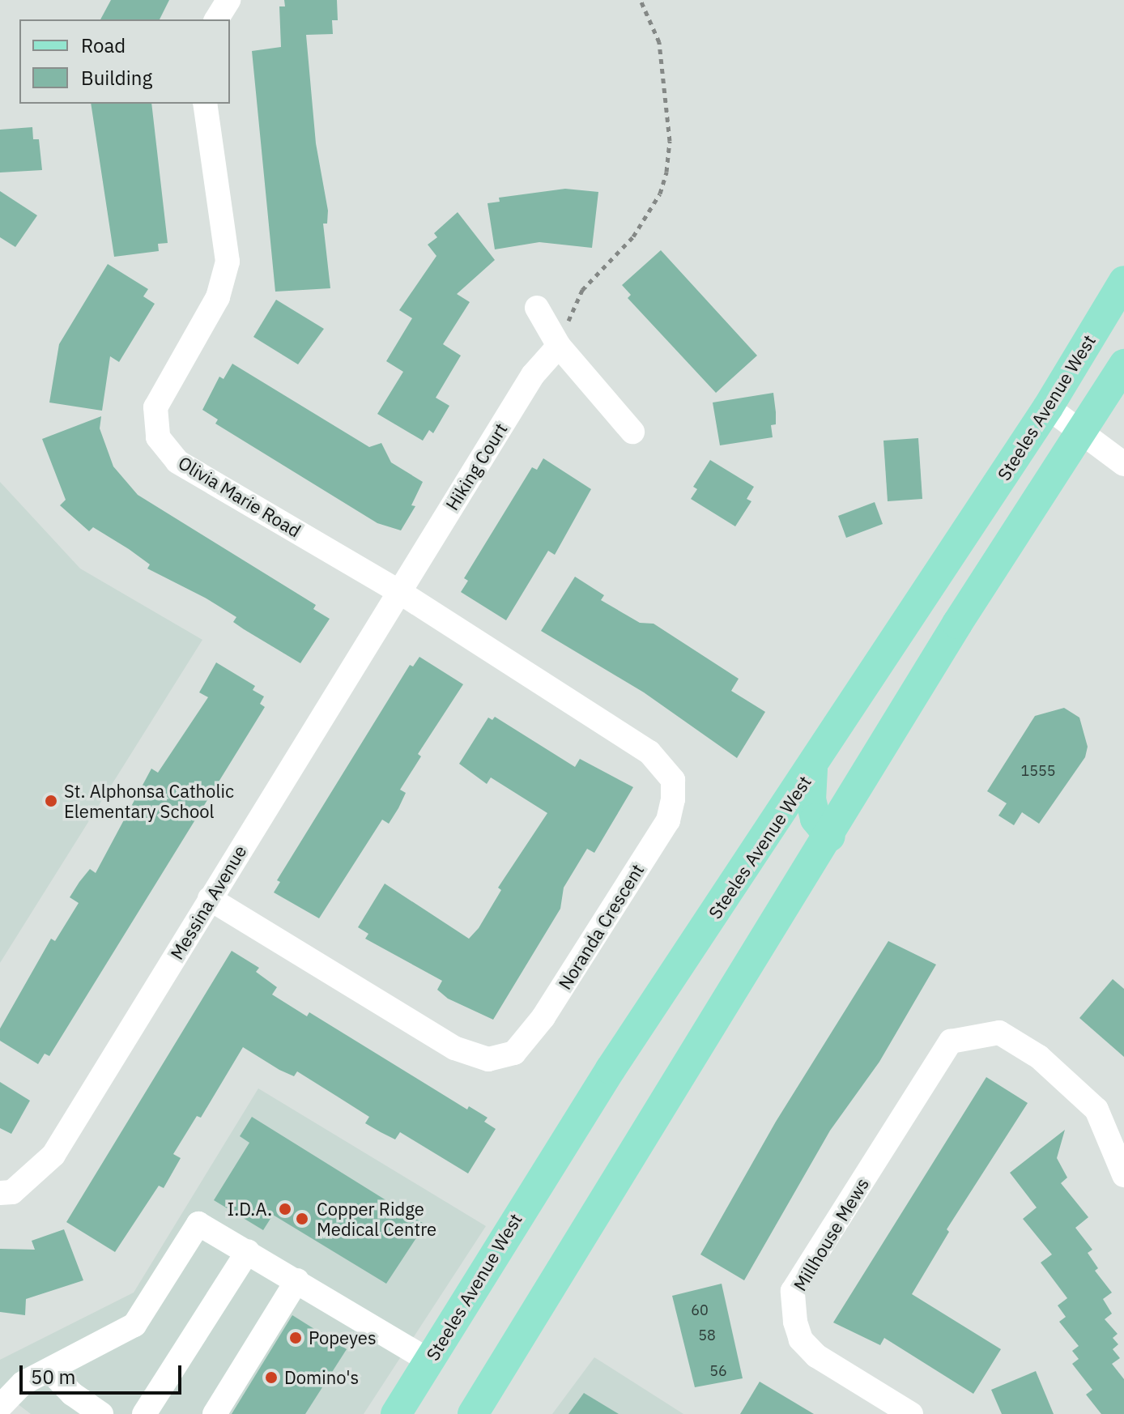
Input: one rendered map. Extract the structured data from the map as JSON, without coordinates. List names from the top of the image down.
{
  "streets": {
    "main road": ["Steeles Avenue West"],
    "street": [
      "Hiking Court",
      "Olivia Marie Road",
      "Messina Avenue",
      "Noranda Crescent",
      "Millhouse Mews"
    ]
  },
  "crossings": [
    ["Hiking Court", "Olivia Marie Road"],
    ["Hiking Court", "Messina Avenue"],
    ["Hiking Court", "Noranda Crescent"],
    ["Olivia Marie Road", "Messina Avenue"],
    ["Olivia Marie Road", "Noranda Crescent"],
    ["Messina Avenue", "Noranda Crescent"]
  ],
  "places": [
    "St. Alphonsa Catholic Elementary School",
    "I.D.A.",
    "Copper Ridge Medical Centre",
    "Popeyes",
    "Domino's"
  ],
  "house_numbers": [
    "1555",
    "60",
    "58",
    "56"
  ],
  "legend": ["Road", "Building"],
  "scale_bar": "50 m"
}
